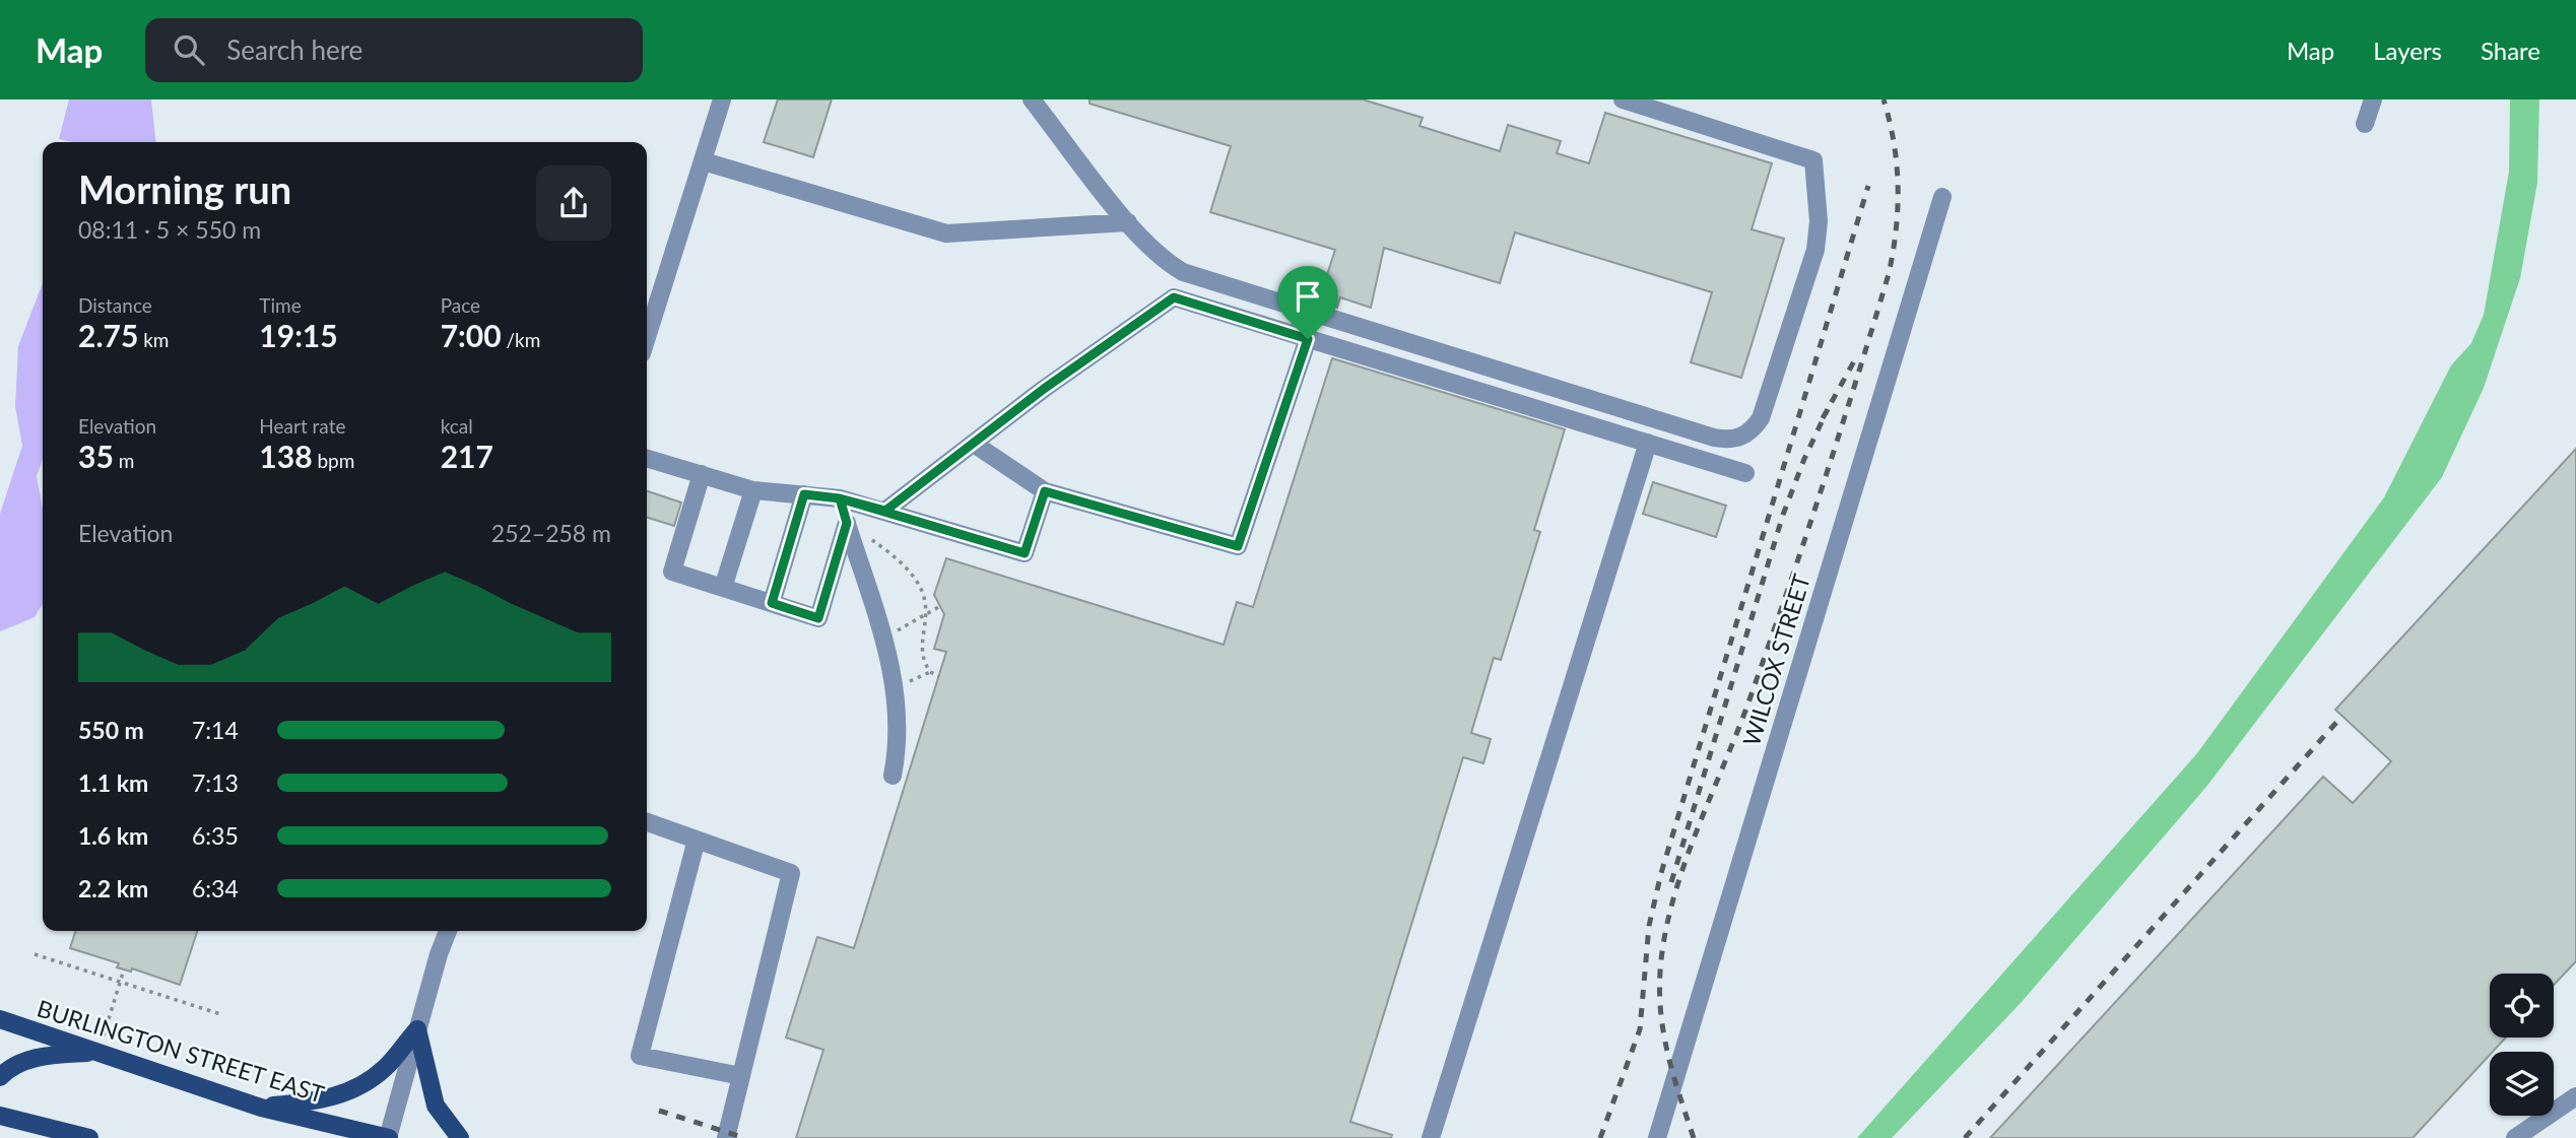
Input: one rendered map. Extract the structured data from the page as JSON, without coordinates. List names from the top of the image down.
{
  "streets": {
    "main road": ["BURLINGTON STREET EAST"],
    "street": ["WILCOX STREET"]
  },
  "page": {
    "header": "Map",
    "search": "Search here",
    "nav": ["Map", "Layers", "Share"],
    "heading": ["Morning run", "08:11 · 5 × 550 m"],
    "stats": [
      ["Distance", "2.75 km"],
      ["Time", "19:15"],
      ["Pace", "7:00 /km"],
      ["Elevation", "35 m"],
      ["Heart rate", "138 bpm"],
      ["kcal", "217"]
    ],
    "chart": ["Elevation", "252–258 m"],
    "list": [
      {
        "name": "550 m",
        "note": "7:14"
      },
      {
        "name": "1.1 km",
        "note": "7:13"
      },
      {
        "name": "1.6 km",
        "note": "6:35"
      },
      {
        "name": "2.2 km",
        "note": "6:34"
      }
    ]
  }
}
